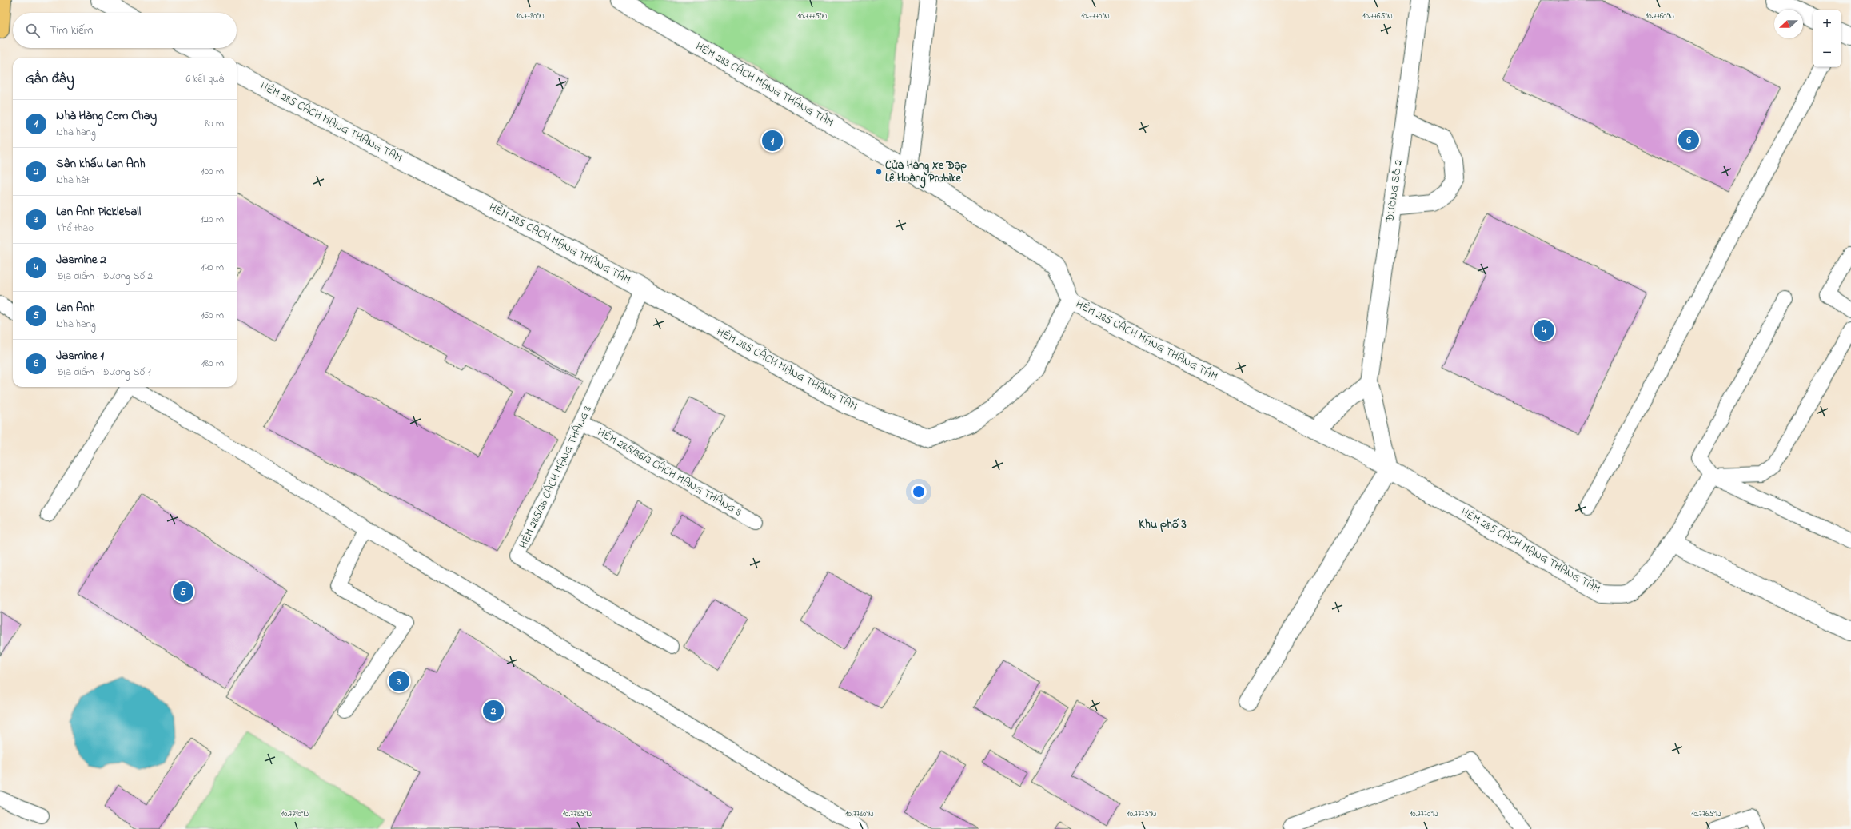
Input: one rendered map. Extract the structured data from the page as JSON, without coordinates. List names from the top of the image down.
{
  "streets": {
    "street": ["HẺM 283 CÁCH MẠNG THÁNG TÁM", "HẺM 285 CÁCH MẠNG THÁNG TÁM", "ĐƯỜNG SỐ 2"],
    "lane": ["HẺM 285/36/3 CÁCH MẠNG THÁNG 8", "HẺM 285/36 CÁCH MẠNG THÁNG 8"]
  },
  "crossings": [
    ["HẺM 283 CÁCH MẠNG THÁNG TÁM", "HẺM 285 CÁCH MẠNG THÁNG TÁM"],
    ["HẺM 285 CÁCH MẠNG THÁNG TÁM", "ĐƯỜNG SỐ 2"],
    ["HẺM 285 CÁCH MẠNG THÁNG TÁM", "HẺM 285/36 CÁCH MẠNG THÁNG 8"],
    ["HẺM 285/36/3 CÁCH MẠNG THÁNG 8", "HẺM 285/36 CÁCH MẠNG THÁNG 8"]
  ],
  "districts": ["Khu phố 3"],
  "places": ["Cửa Hàng Xe Đạp Lê Hoàng Probike"],
  "north": "left",
  "page": {
    "map_buttons": ["+", "−"],
    "search": "Tìm kiếm",
    "heading": ["Gần đây", "6 kết quả"],
    "list": [
      {
        "mark": "1",
        "name": "Nhà Hàng Cơm Chay",
        "note": "Nhà hàng",
        "value": "80 m"
      },
      {
        "mark": "2",
        "name": "Sân khấu Lan Anh",
        "note": "Nhà hát",
        "value": "100 m"
      },
      {
        "mark": "3",
        "name": "Lan Anh Pickleball",
        "note": "Thể thao",
        "value": "120 m"
      },
      {
        "mark": "4",
        "name": "Jasmine 2",
        "note": "Địa điểm · Đường Số 2",
        "value": "140 m"
      },
      {
        "mark": "5",
        "name": "Lan Anh",
        "note": "Nhà hàng",
        "value": "160 m"
      },
      {
        "mark": "6",
        "name": "Jasmine 1",
        "note": "Địa điểm · Đường Số 1",
        "value": "180 m"
      }
    ],
    "pins": [
      "6",
      "1",
      "4",
      "5",
      "3",
      "2"
    ]
  },
  "coordinates": [
    "10.7780°N",
    "10.7775°N",
    "10.7770°N",
    "10.7765°N",
    "10.7760°N",
    "10.7790°N",
    "10.7785°N"
  ]
}
